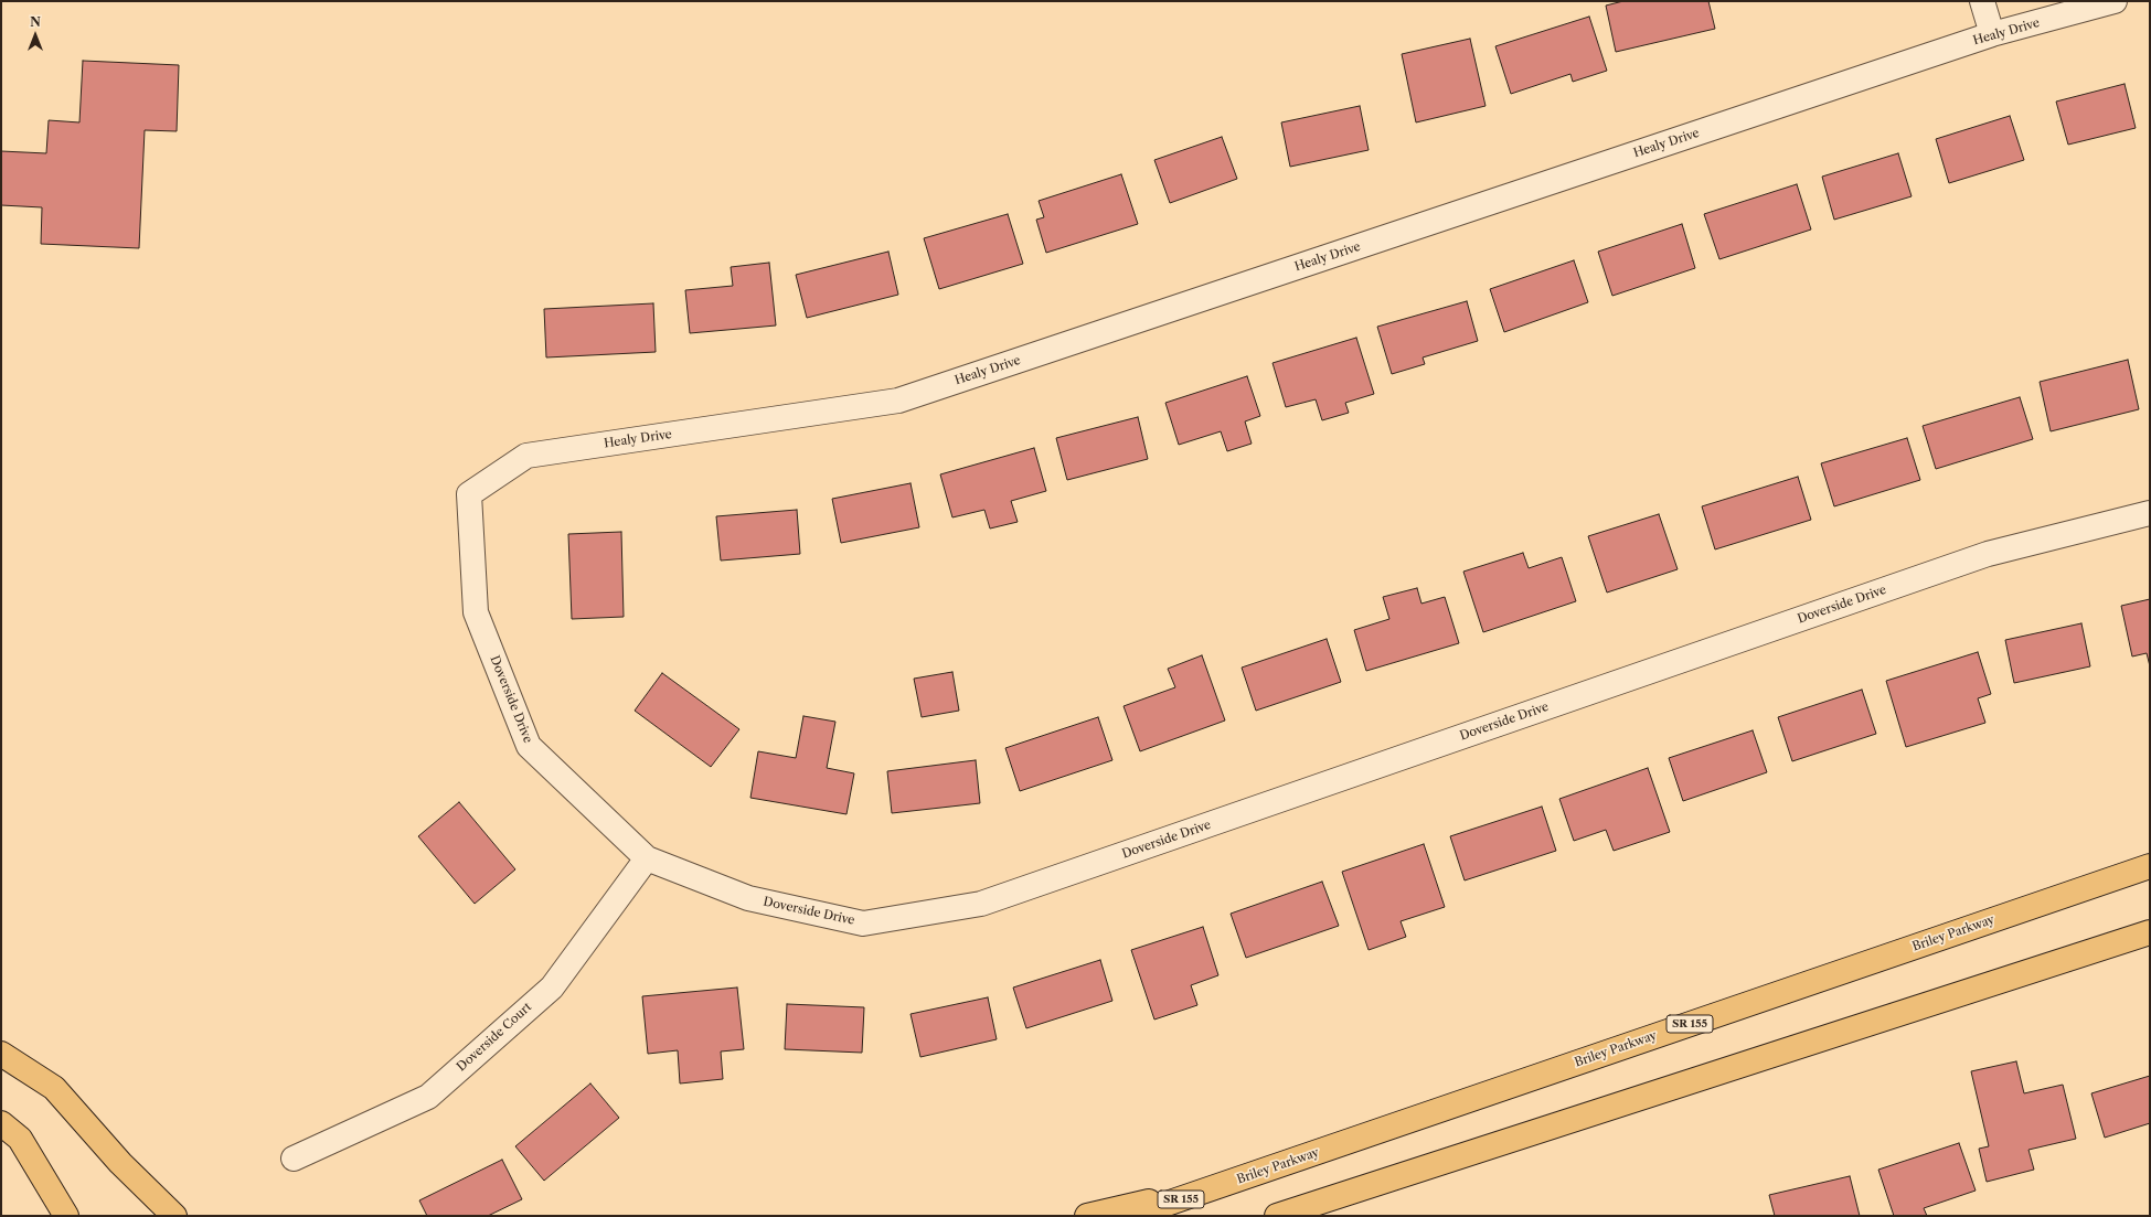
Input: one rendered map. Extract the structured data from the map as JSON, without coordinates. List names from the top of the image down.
{
  "streets": {
    "highway": ["Briley Parkway", "SR 155"],
    "street": ["Healy Drive", "Doverside Drive", "Doverside Court"]
  },
  "crossings": [
    ["Healy Drive", "Doverside Drive"],
    ["Doverside Drive", "Doverside Court"]
  ],
  "north": "top"
}
